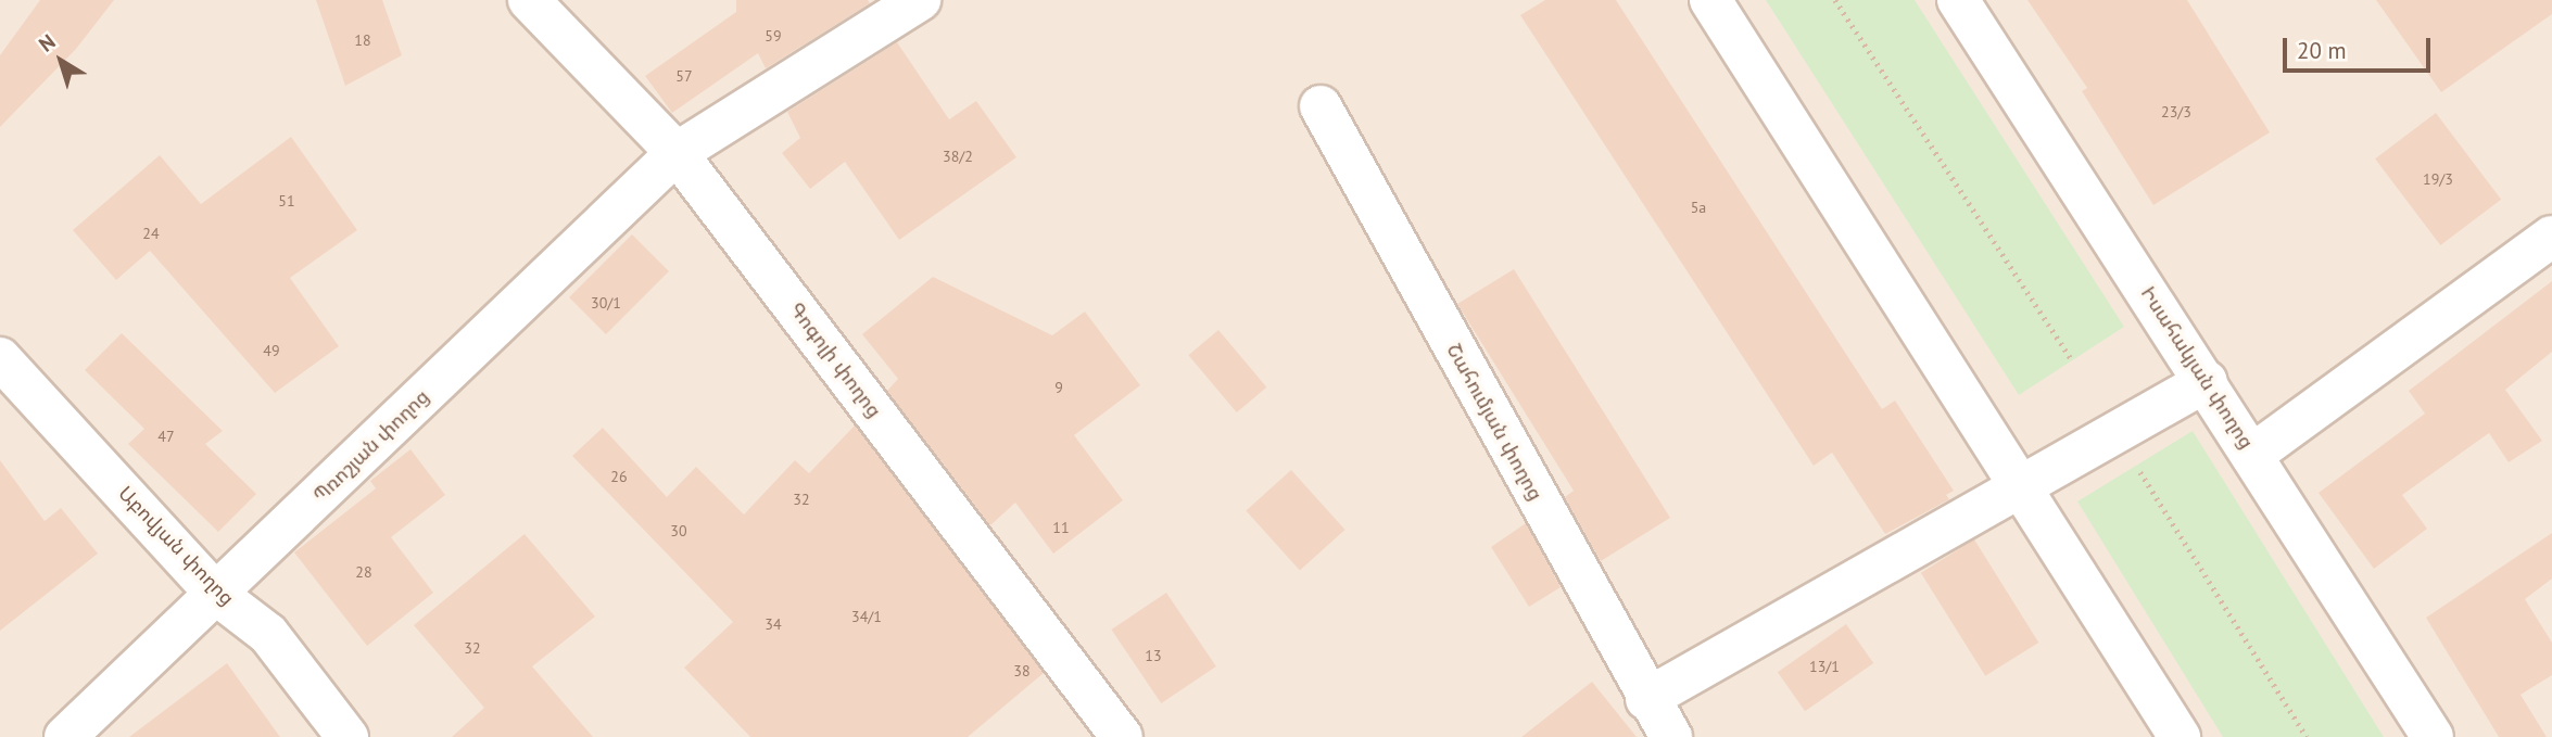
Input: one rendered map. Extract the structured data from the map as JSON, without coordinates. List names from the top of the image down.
{
  "streets": {
    "street": [
      "Գոգոլի փողոց",
      "Իսահակյան փողոց",
      "Շահումյան փողոց",
      "Պռոշյան փողոց",
      "Աբովյան փողոց"
    ]
  },
  "crossings": [
    ["Գոգոլի փողոց", "Պռոշյան փողոց"],
    ["Պռոշյան փողոց", "Աբովյան փողոց"]
  ],
  "house_numbers": [
    "59",
    "18",
    "57",
    "23/3",
    "38/2",
    "19/3",
    "51",
    "5a",
    "24",
    "30/1",
    "49",
    "9",
    "47",
    "26",
    "32",
    "11",
    "30",
    "28",
    "34/1",
    "34",
    "32",
    "13",
    "13/1",
    "38"
  ],
  "scale_bar": "20 m",
  "north": "top left"
}
